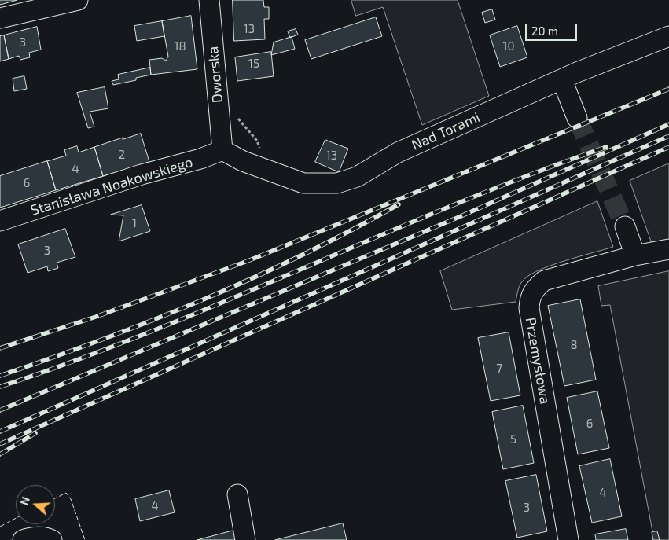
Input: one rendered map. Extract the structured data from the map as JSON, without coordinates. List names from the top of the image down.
{
  "streets": {
    "street": [
      "Dworska",
      "Nad Torami",
      "Stanisława Noakowskiego",
      "Przemysłowa"
    ]
  },
  "crossings": [
    ["Dworska", "Nad Torami"],
    ["Dworska", "Stanisława Noakowskiego"],
    ["Nad Torami", "Stanisława Noakowskiego"]
  ],
  "house_numbers": [
    "13",
    "3",
    "18",
    "10",
    "15",
    "2",
    "13",
    "4",
    "6",
    "1",
    "3",
    "8",
    "7",
    "6",
    "5",
    "4",
    "4",
    "3"
  ],
  "scale_bar": "20 m",
  "north": "left"
}
